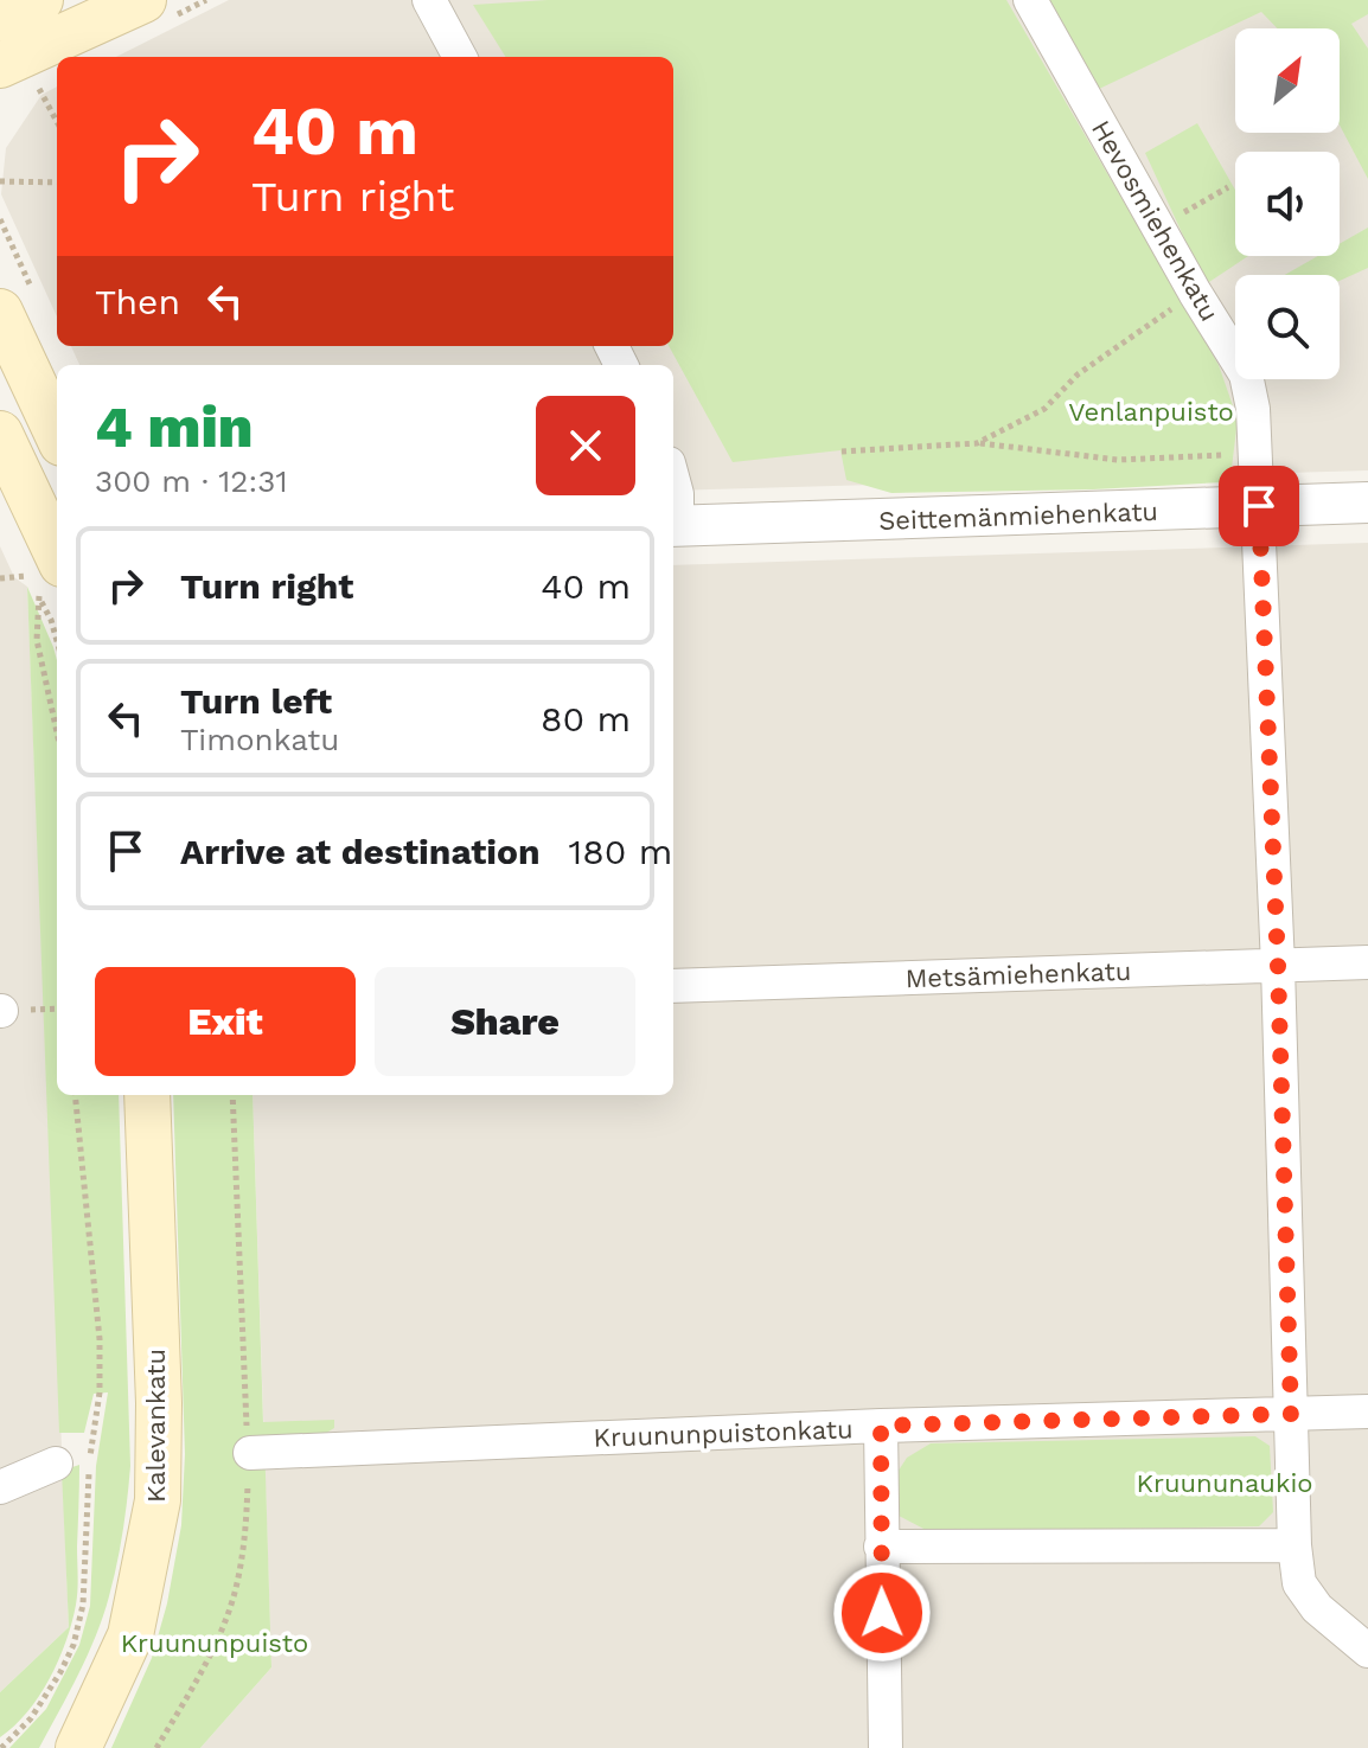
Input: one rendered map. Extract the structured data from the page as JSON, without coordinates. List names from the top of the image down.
{
  "streets": {
    "main road": ["Kalevankatu"],
    "street": [
      "Hevosmiehenkatu",
      "Seittemänmiehenkatu",
      "Metsämiehenkatu",
      "Kruununpuistonkatu"
    ]
  },
  "crossings": [
    ["Hevosmiehenkatu", "Seittemänmiehenkatu"],
    ["Hevosmiehenkatu", "Metsämiehenkatu"],
    ["Hevosmiehenkatu", "Kruununpuistonkatu"]
  ],
  "parks": ["Venlanpuisto", "Kruununaukio", "Kruununpuisto"],
  "north": "top right",
  "page": {
    "turn": ["40 m", "Turn right"],
    "then": "Then",
    "heading": ["4 min", "300 m · 12:31"],
    "list": [
      {
        "name": "Turn right",
        "value": "40 m"
      },
      {
        "name": "Turn left",
        "note": "Timonkatu",
        "value": "80 m"
      },
      {
        "name": "Arrive at destination",
        "value": "180 m"
      }
    ],
    "buttons": ["Exit", "Share"]
  }
}
